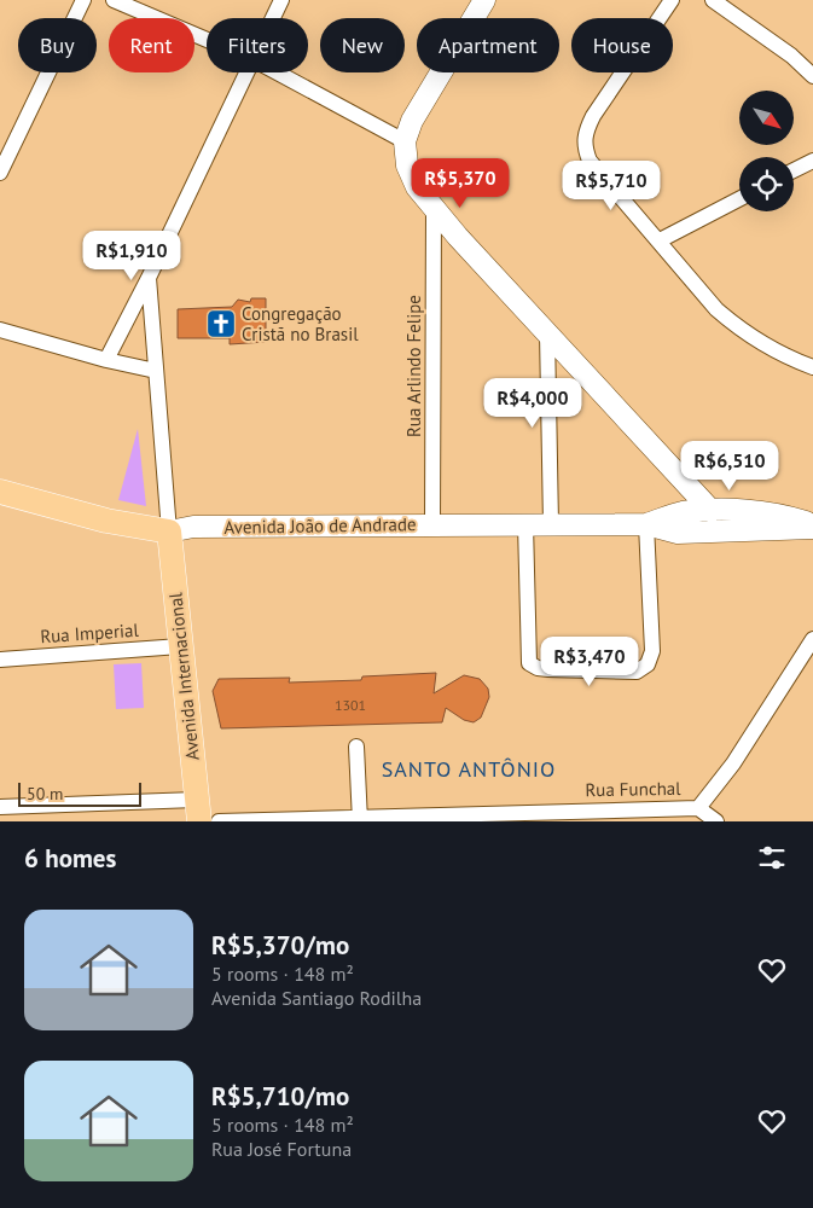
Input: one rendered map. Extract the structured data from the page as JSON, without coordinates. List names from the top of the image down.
{
  "streets": {
    "main road": ["Avenida João de Andrade", "Avenida Internacional"],
    "street": ["Rua Arlindo Felipe", "Rua Imperial", "Rua Funchal"]
  },
  "crossings": [
    ["Rua Arlindo Felipe", "Avenida João de Andrade"],
    ["Avenida João de Andrade", "Avenida Internacional"],
    ["Rua Imperial", "Avenida Internacional"]
  ],
  "districts": ["SANTO ANTÔNIO"],
  "places": {
    "church": ["Congregação Cristã no Brasil"]
  },
  "house_numbers": ["1301"],
  "scale_bar": "50 m",
  "north": "bottom right",
  "page": {
    "chip": [
      "Buy",
      "Rent",
      "Filters",
      "New",
      "Apartment",
      "House"
    ],
    "price": [
      "R$5,370",
      "R$5,710",
      "R$1,910",
      "R$4,000",
      "R$6,510",
      "R$3,470"
    ],
    "scale": "50 m",
    "heading": "6 homes",
    "list": [
      {
        "name": "R$5,370/mo",
        "note": "5 rooms · 148 m² · Avenida Santiago Rodilha"
      },
      {
        "name": "R$5,710/mo",
        "note": "5 rooms · 148 m² · Rua José Fortuna"
      }
    ]
  }
}
